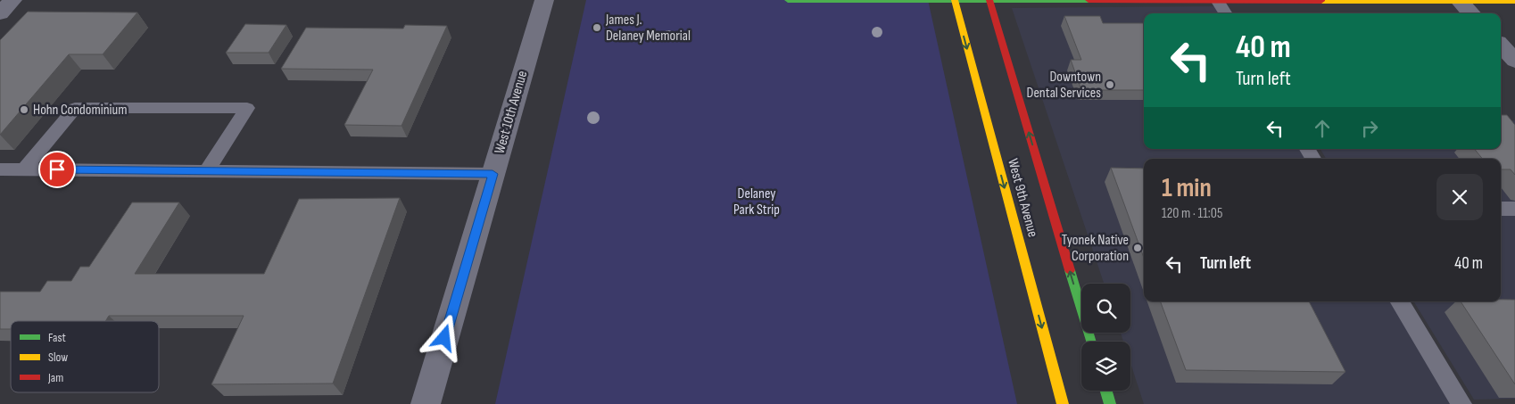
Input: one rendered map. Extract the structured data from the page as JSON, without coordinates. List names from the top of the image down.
{
  "streets": {
    "street": ["West 10th Avenue", "West 9th Avenue"]
  },
  "parks": ["Delaney Park Strip"],
  "places": [
    "James J. Delaney Memorial",
    "Downtown Dental Services",
    "Hohn Condominium",
    "Tyonek Native Corporation"
  ],
  "legend": ["Fast", "Slow", "Jam"],
  "page": {
    "turn": ["40 m", "Turn left"],
    "heading": ["1 min", "120 m · 11:05"],
    "list": [
      {
        "name": "Turn left",
        "value": "40 m"
      }
    ]
  }
}
